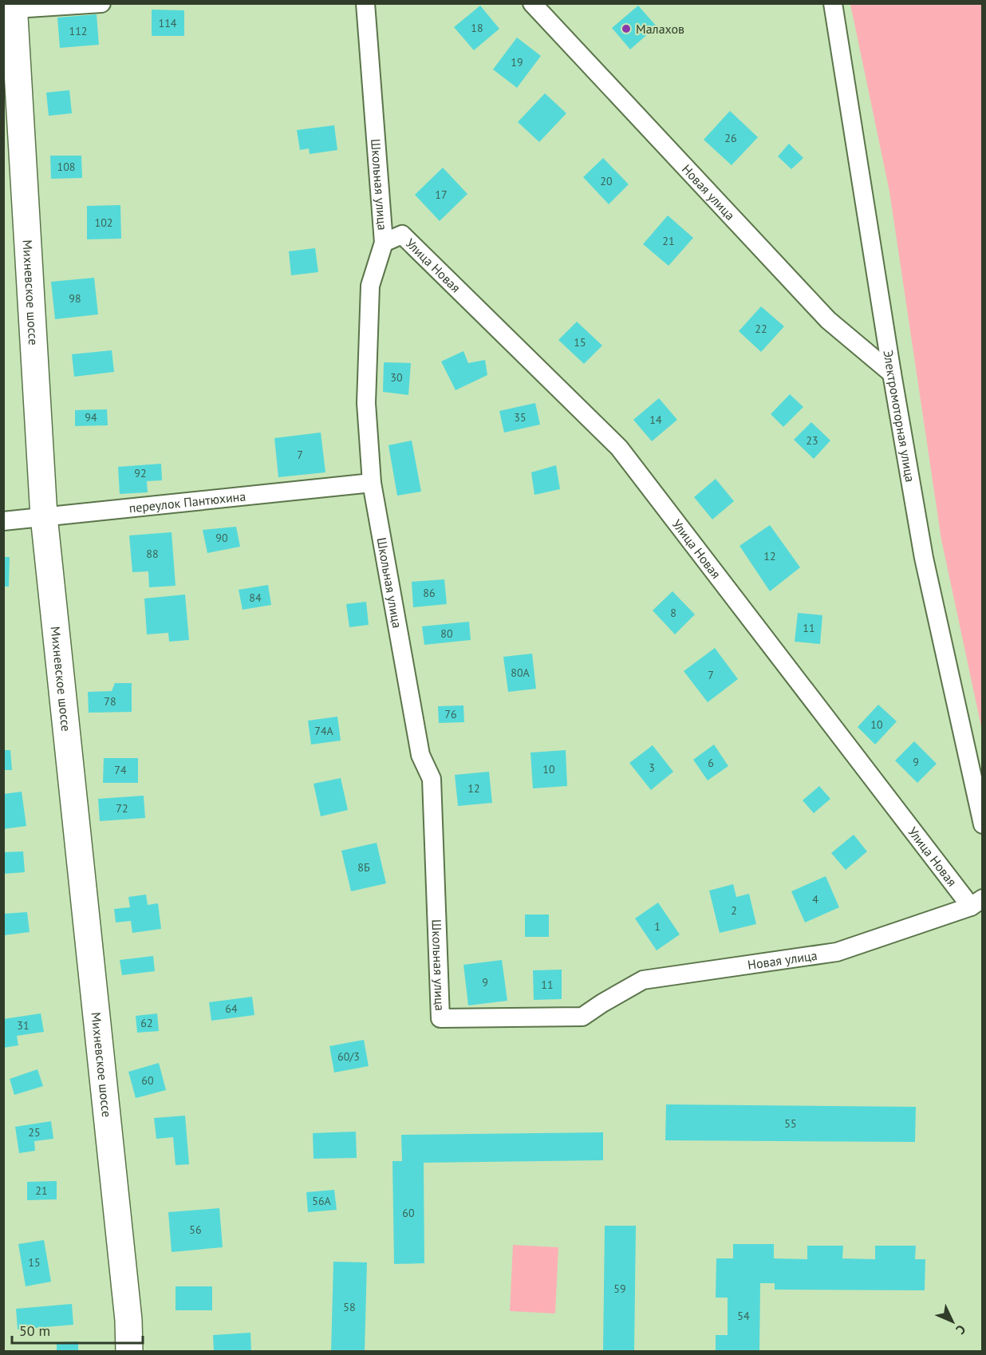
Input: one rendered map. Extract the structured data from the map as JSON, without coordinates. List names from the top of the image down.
{
  "streets": {
    "street": [
      "Школьная улица",
      "Новая улица",
      "Улица Новая",
      "Михневское шоссе",
      "Электромоторная улица",
      "переулок Пантюхина"
    ]
  },
  "crossings": [
    ["Школьная улица", "Новая улица"],
    ["Школьная улица", "Улица Новая"],
    ["Школьная улица", "переулок Пантюхина"],
    ["Новая улица", "Улица Новая"],
    ["Новая улица", "Электромоторная улица"],
    ["Михневское шоссе", "переулок Пантюхина"]
  ],
  "places": ["Малахов"],
  "house_numbers": [
    "114",
    "18",
    "112",
    "19",
    "26",
    "108",
    "20",
    "17",
    "102",
    "21",
    "98",
    "22",
    "15",
    "30",
    "94",
    "35",
    "14",
    "23",
    "7",
    "92",
    "90",
    "88",
    "12",
    "86",
    "84",
    "8",
    "11",
    "80",
    "80А",
    "7",
    "78",
    "76",
    "10",
    "74А",
    "9",
    "6",
    "3",
    "10",
    "74",
    "12",
    "72",
    "8Б",
    "4",
    "2",
    "1",
    "9",
    "11",
    "64",
    "62",
    "31",
    "60/3",
    "60",
    "55",
    "25",
    "21",
    "56А",
    "60",
    "56",
    "15",
    "59",
    "58",
    "54"
  ],
  "scale_bar": "50 m",
  "north": "bottom right"
}
